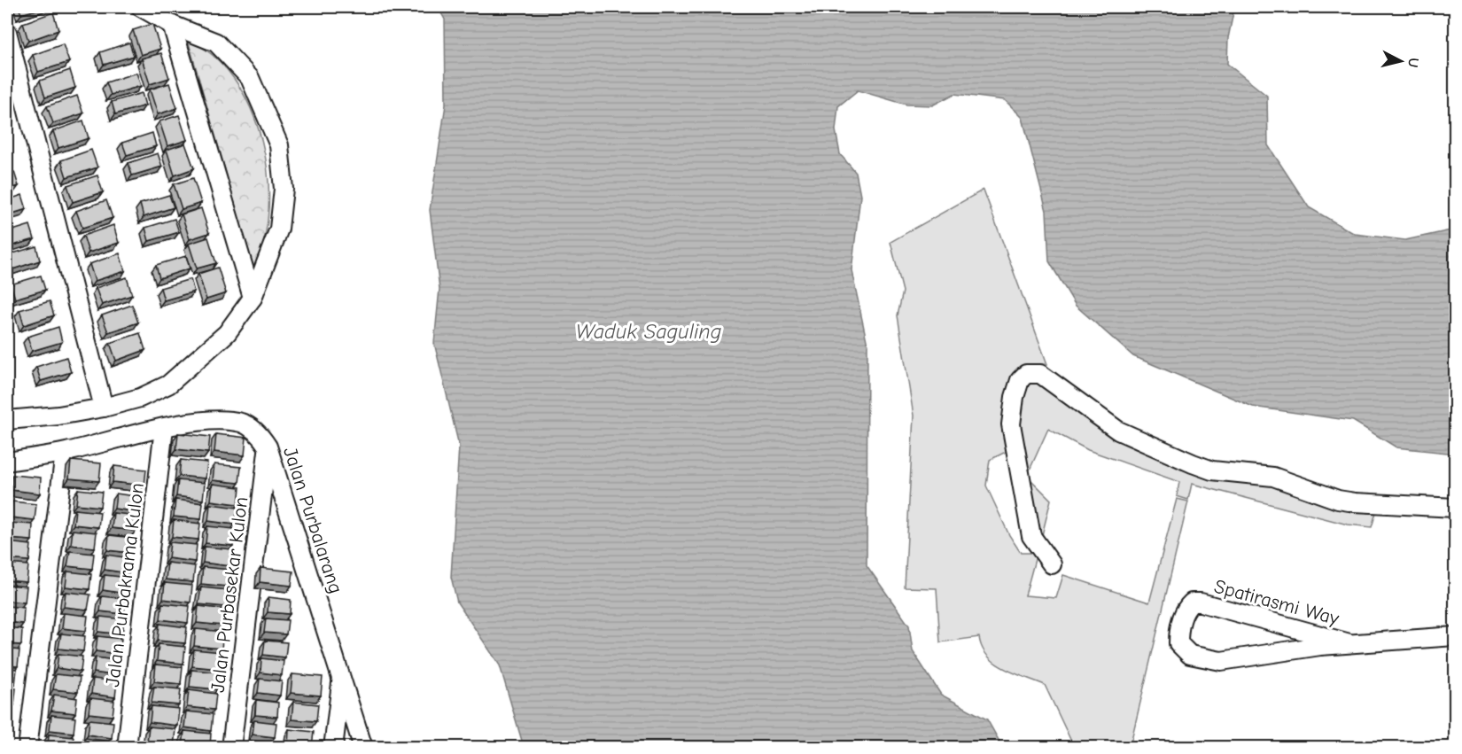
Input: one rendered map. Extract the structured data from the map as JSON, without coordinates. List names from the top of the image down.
{
  "streets": {
    "street": [
      "Jalan Purbalarang",
      "Jalan Purbakrama Kulon",
      "Jalan Purbasekar Kulon",
      "Spatirasmi Way"
    ]
  },
  "crossings": [
    ["Jalan Purbalarang", "Jalan Purbakrama Kulon"],
    ["Jalan Purbalarang", "Jalan Purbasekar Kulon"]
  ],
  "water": ["Waduk Saguling"],
  "north": "right"
}
